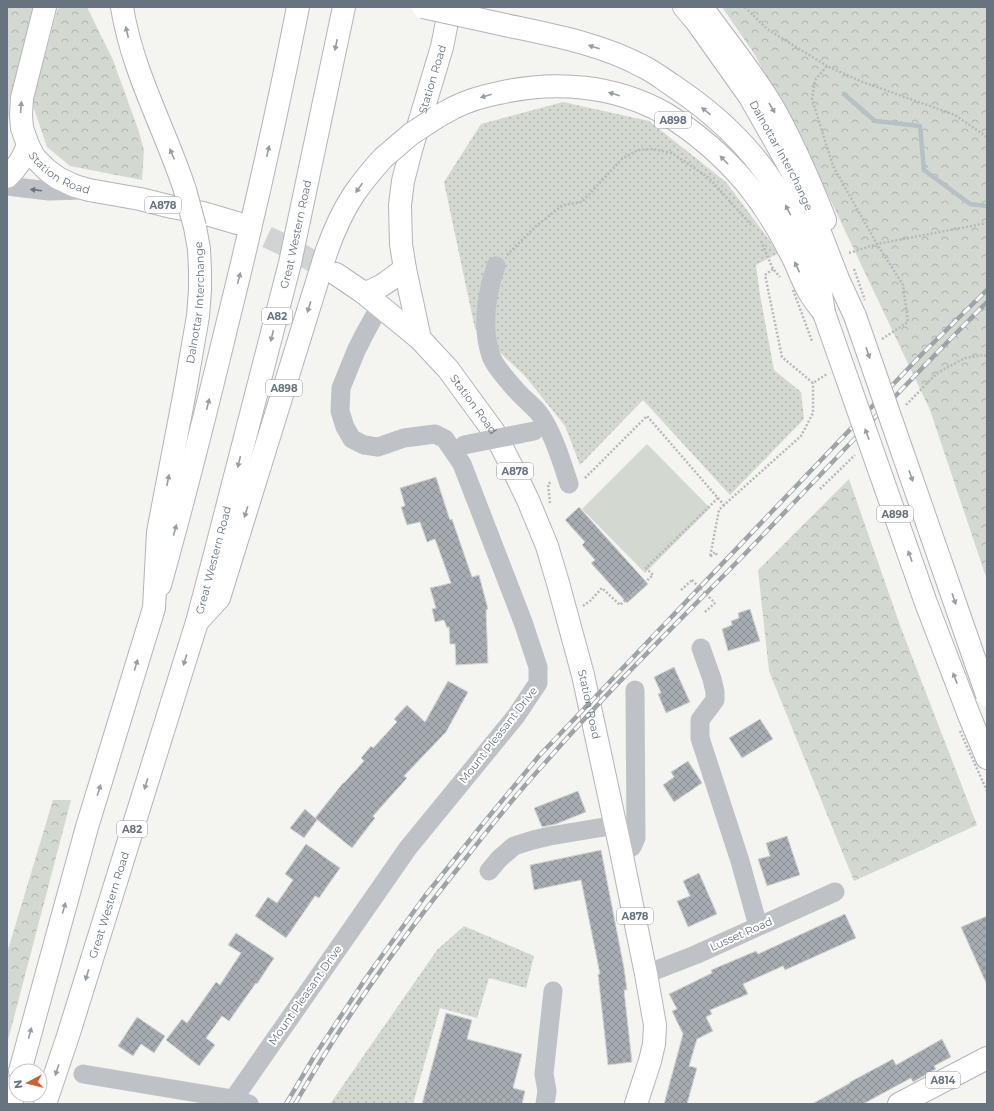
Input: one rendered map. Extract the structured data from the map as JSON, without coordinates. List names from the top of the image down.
{
  "streets": {
    "main road": [
      "Station Road",
      "A898",
      "Dalnottar Interchange",
      "A878",
      "Great Western Road",
      "A82",
      "A814"
    ],
    "street": ["Mount Pleasant Drive", "Lusset Road"]
  },
  "crossings": [
    ["Station Road", "Mount Pleasant Drive"],
    ["Station Road", "Lusset Road"],
    ["A898", "Dalnottar Interchange"],
    ["A898", "Great Western Road"]
  ],
  "north": "left"
}
